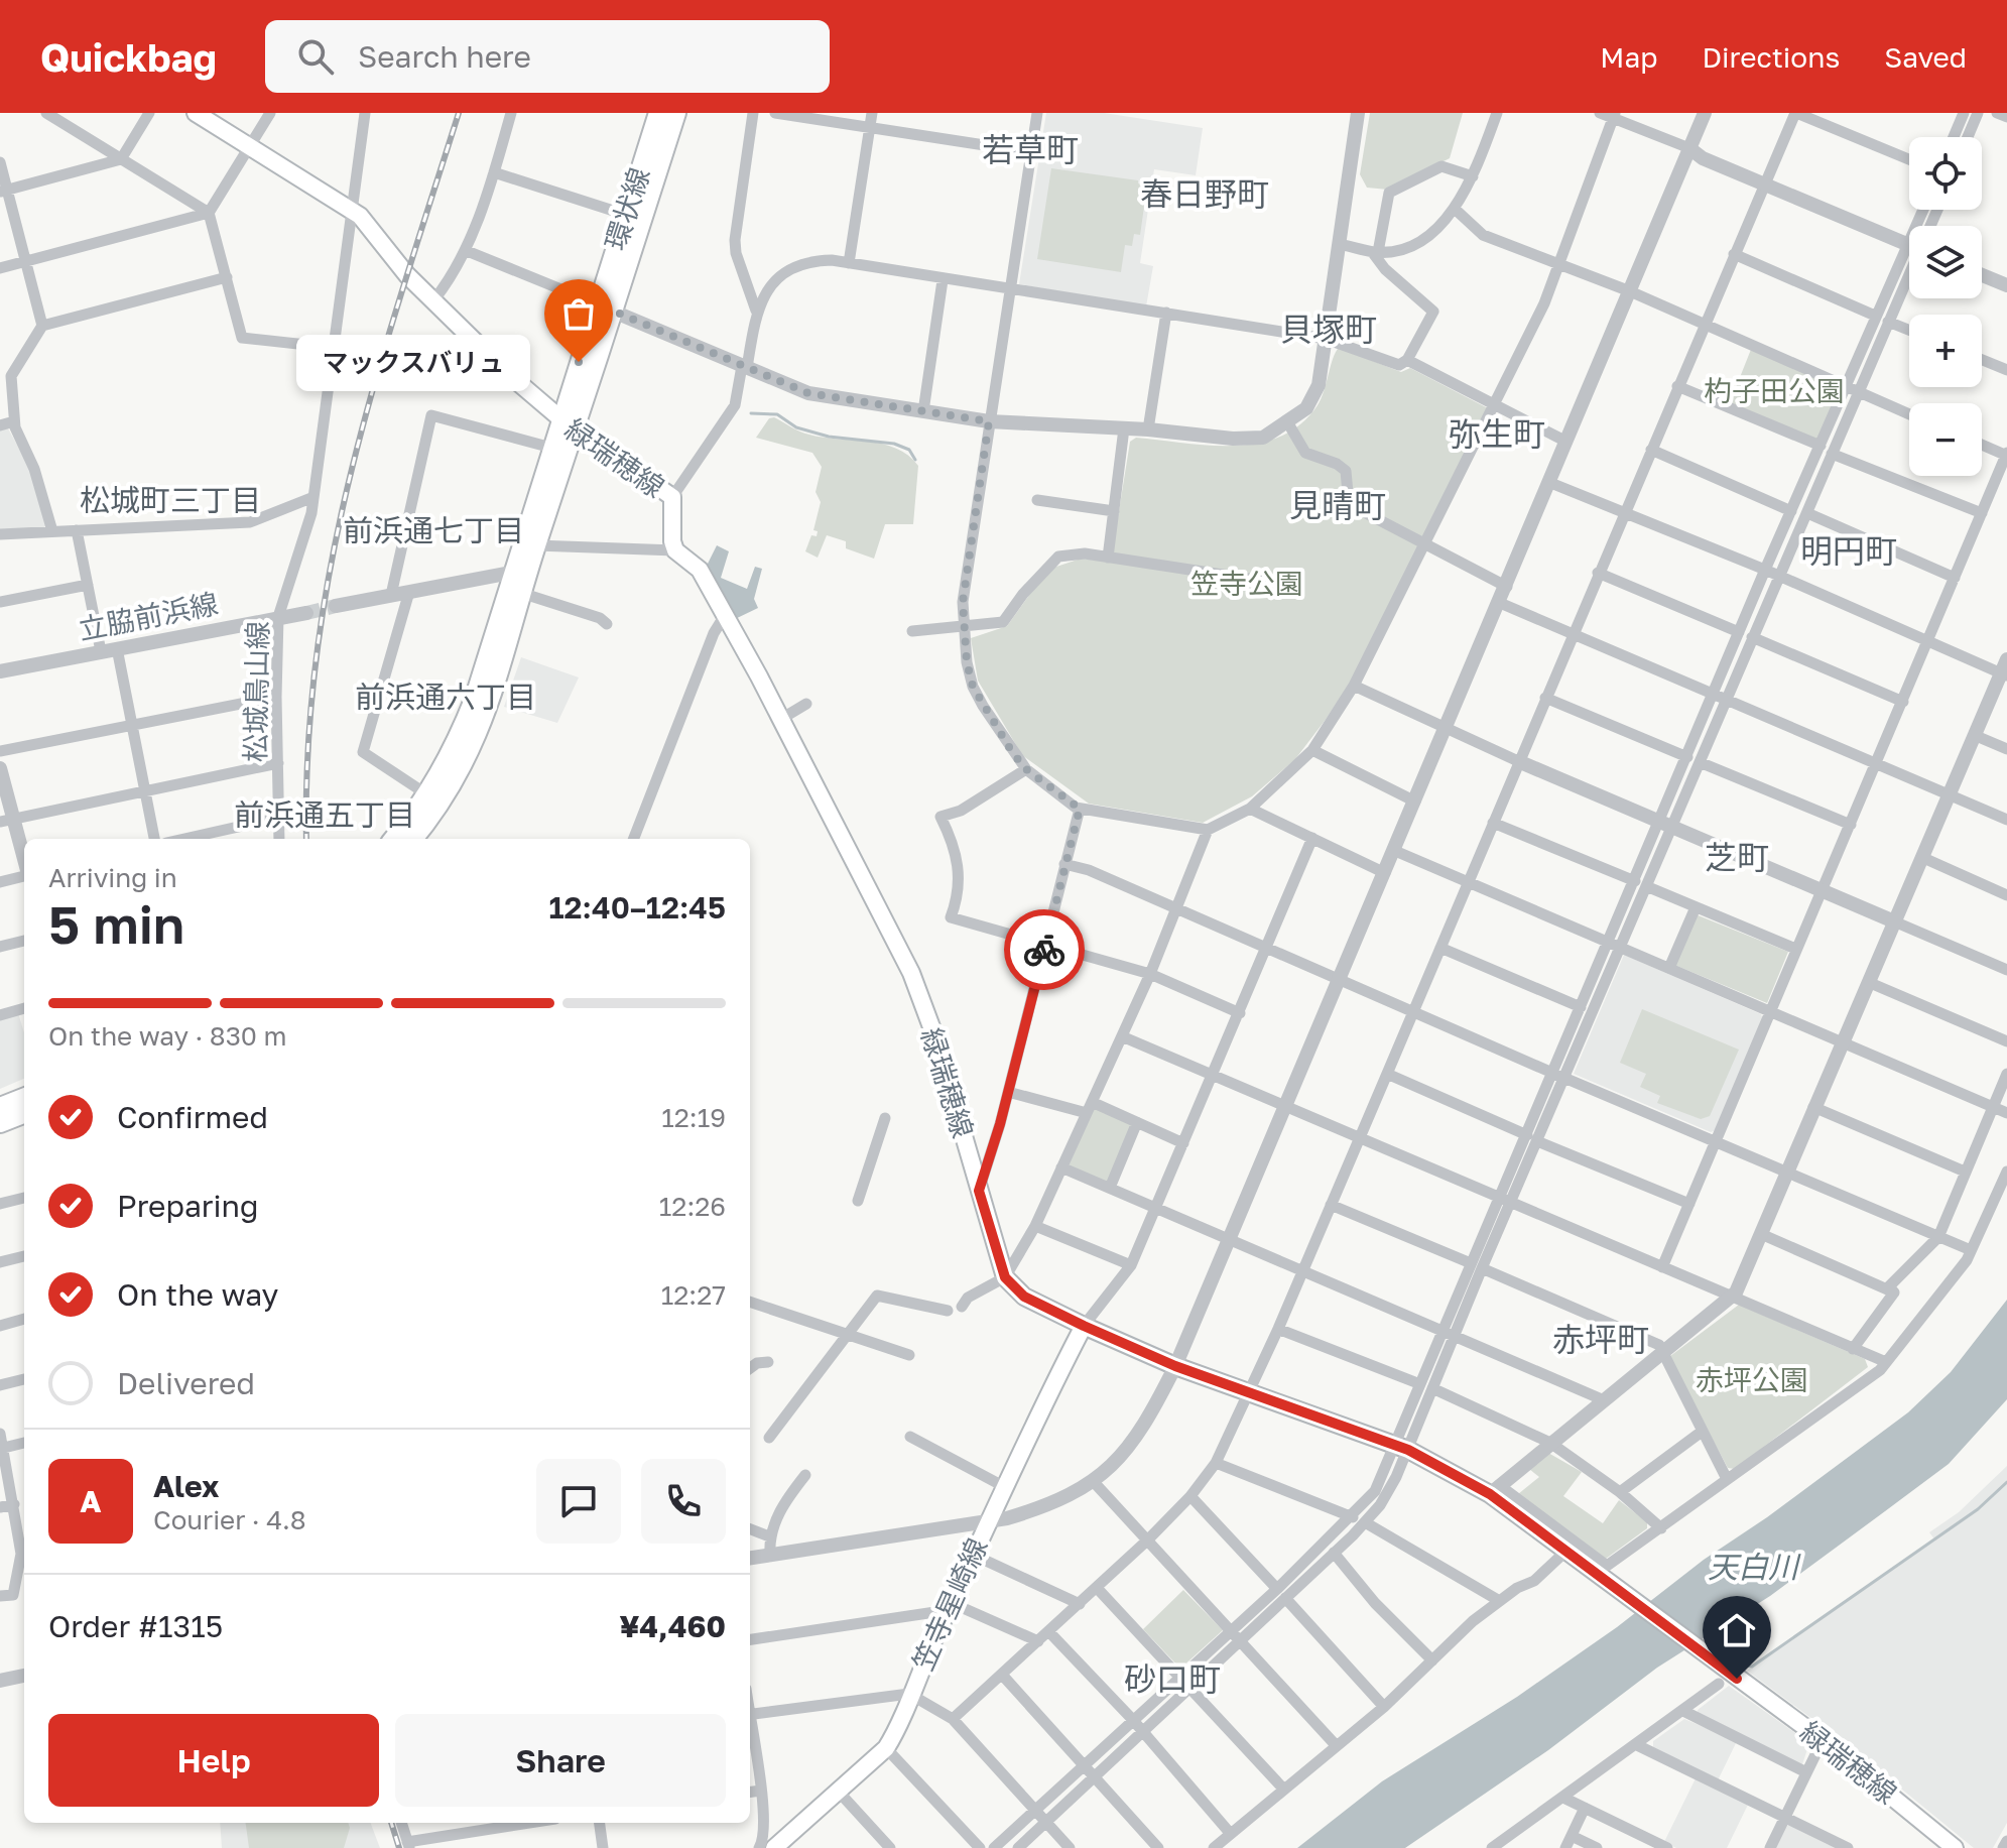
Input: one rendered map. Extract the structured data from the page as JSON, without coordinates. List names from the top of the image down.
{
  "streets": {
    "main road": ["環状線", "緑瑞穂線", "笠寺星崎線"],
    "street": ["立脇前浜線", "松城鳥山線"]
  },
  "crossings": [
    ["環状線", "緑瑞穂線"],
    ["緑瑞穂線", "松城鳥山線"],
    ["緑瑞穂線", "笠寺星崎線"],
    ["立脇前浜線", "松城鳥山線"]
  ],
  "districts": [
    "若草町",
    "春日野町",
    "貝塚町",
    "弥生町",
    "松城町三丁目",
    "見晴町",
    "前浜通七丁目",
    "明円町",
    "前浜通六丁目",
    "前浜通五丁目",
    "芝町",
    "赤坪町",
    "砂口町"
  ],
  "water": ["天白川"],
  "parks": ["杓子田公園", "笠寺公園", "赤坪公園"],
  "places": ["マックスバリュ"],
  "page": {
    "header": "Quickbag",
    "search": "Search here",
    "nav": ["Map", "Directions", "Saved"],
    "map_buttons": ["+", "−"],
    "bubble": "マックスバリュ",
    "heading": ["5 min", "Arriving in", "12:40–12:45"],
    "panel": [
      "Alex",
      "Courier · 4.8",
      "Order #1315",
      "¥4,460"
    ],
    "bar": "On the way · 830 m",
    "list": [
      ["Confirmed", "12:19"],
      ["Preparing", "12:26"],
      ["On the way", "12:27"],
      "Delivered"
    ],
    "round": "A",
    "buttons": ["Help", "Share"]
  }
}
